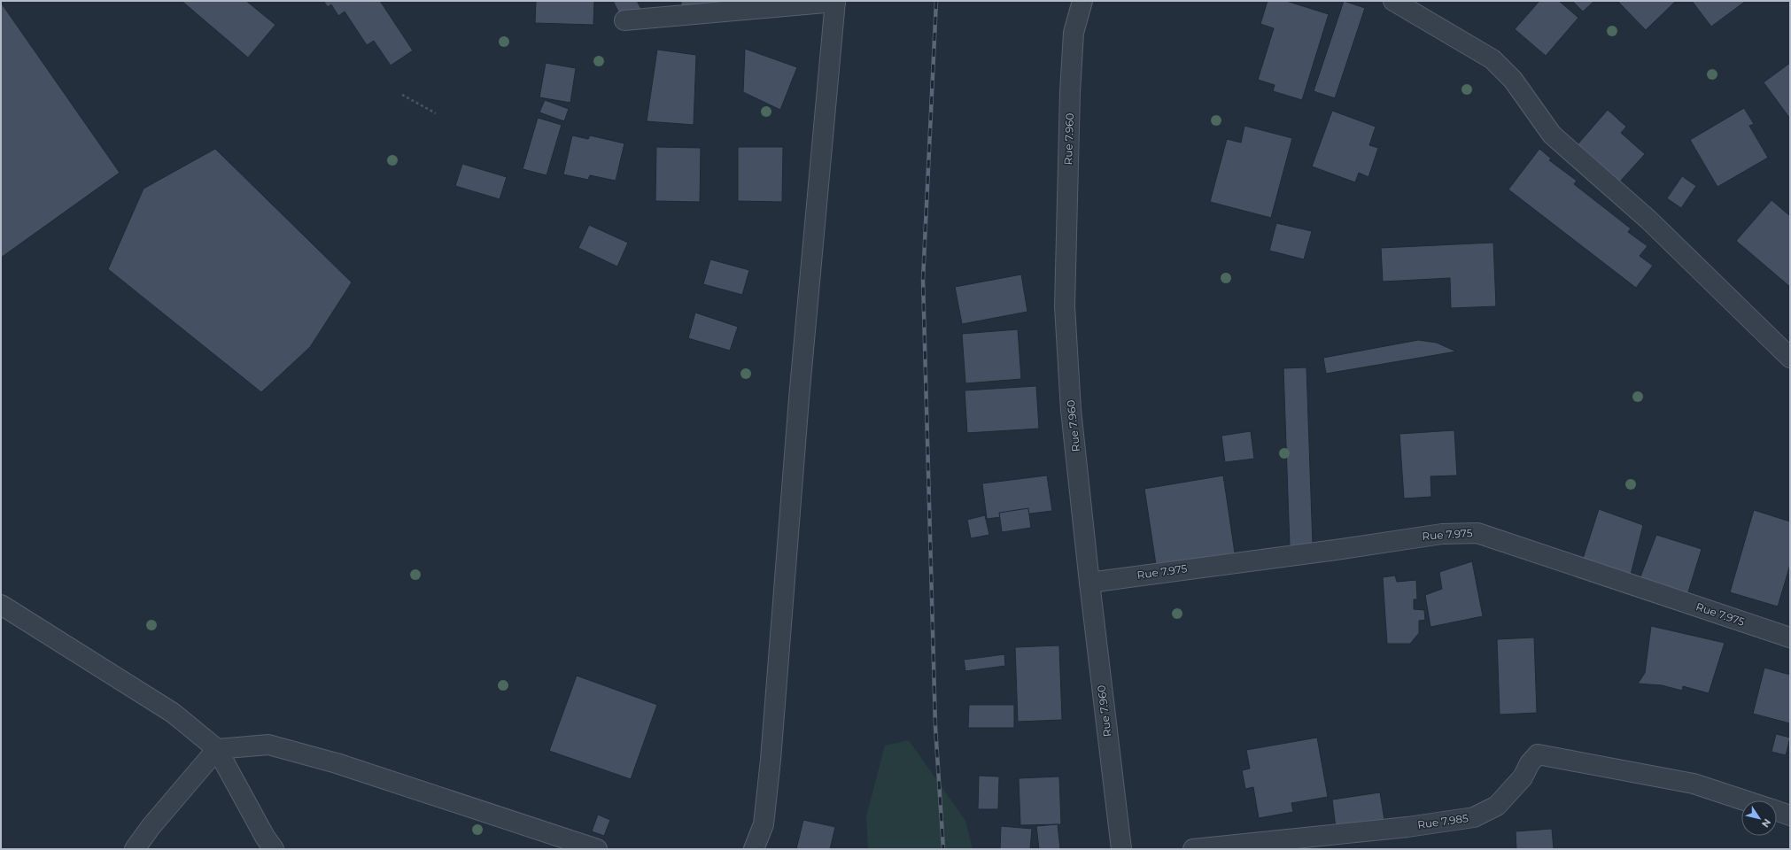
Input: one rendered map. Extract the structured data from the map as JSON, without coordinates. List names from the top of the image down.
{
  "streets": {
    "street": ["Rue 7.960", "Rue 7.975", "Rue 7.985"]
  },
  "crossings": [
    ["Rue 7.960", "Rue 7.975"]
  ],
  "north": "bottom right"
}
